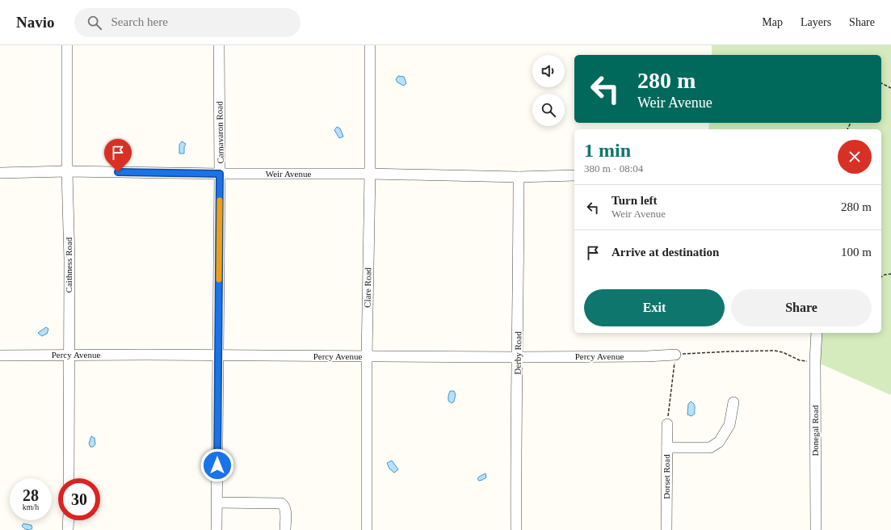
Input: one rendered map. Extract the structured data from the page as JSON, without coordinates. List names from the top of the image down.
{
  "streets": {
    "street": [
      "Carnavaron Road",
      "Weir Avenue",
      "Caithness Road",
      "Clare Road",
      "Derby Road",
      "Percy Avenue",
      "Donegal Road",
      "Dorset Road"
    ]
  },
  "crossings": [
    ["Carnavaron Road", "Weir Avenue"],
    ["Carnavaron Road", "Percy Avenue"],
    ["Weir Avenue", "Caithness Road"],
    ["Weir Avenue", "Clare Road"],
    ["Weir Avenue", "Derby Road"],
    ["Caithness Road", "Percy Avenue"],
    ["Clare Road", "Percy Avenue"],
    ["Derby Road", "Percy Avenue"]
  ],
  "page": {
    "header": "Navio",
    "search": "Search here",
    "nav": ["Map", "Layers", "Share"],
    "turn": ["280 m", "Weir Avenue"],
    "heading": ["1 min", "380 m · 08:04"],
    "list": [
      {
        "name": "Turn left",
        "note": "Weir Avenue",
        "value": "280 m"
      },
      {
        "name": "Arrive at destination",
        "value": "100 m"
      }
    ],
    "buttons": ["Exit", "Share"],
    "speed": "28 km/h",
    "limit": "30"
  }
}
